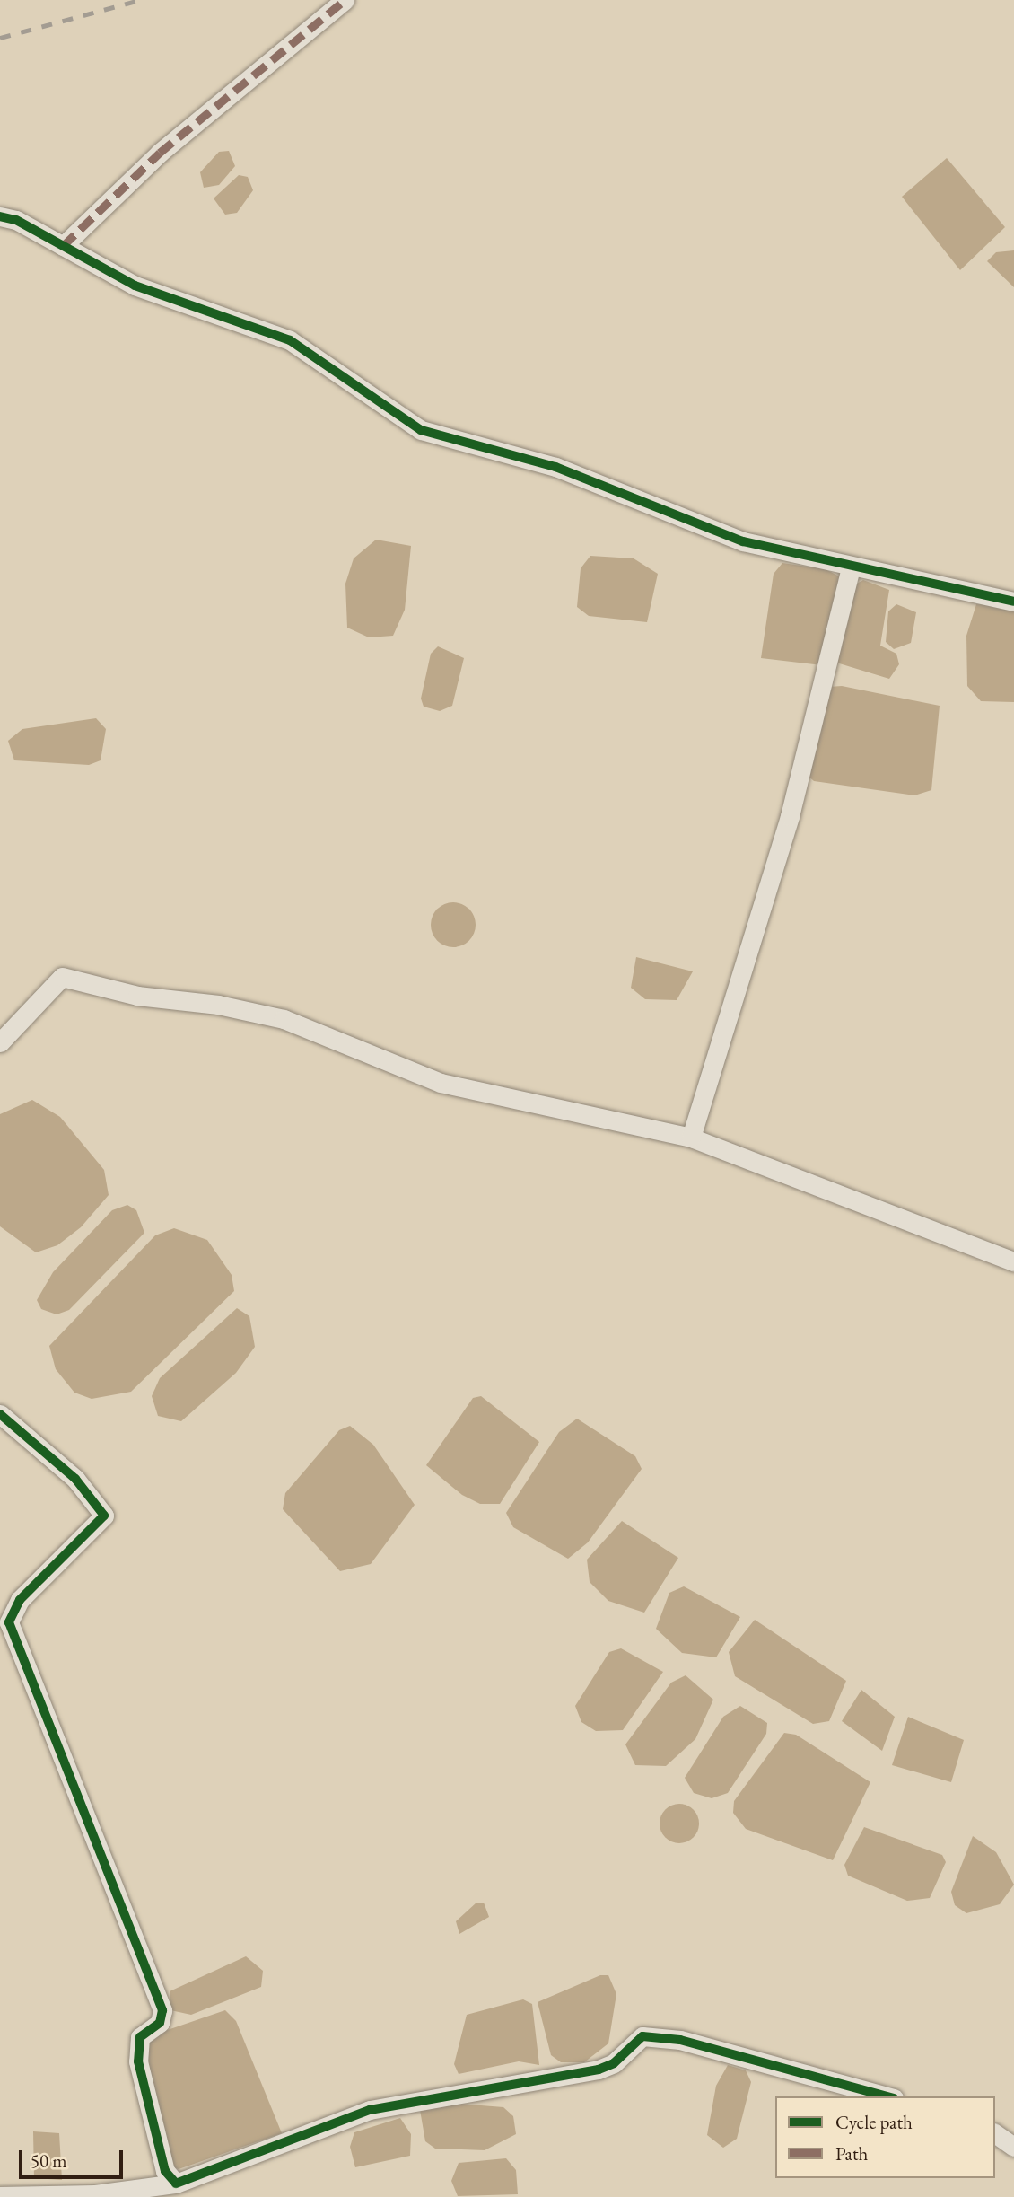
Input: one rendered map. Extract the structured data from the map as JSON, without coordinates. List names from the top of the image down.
{
  "legend": ["Cycle path", "Path"],
  "scale_bar": "50 m"
}
